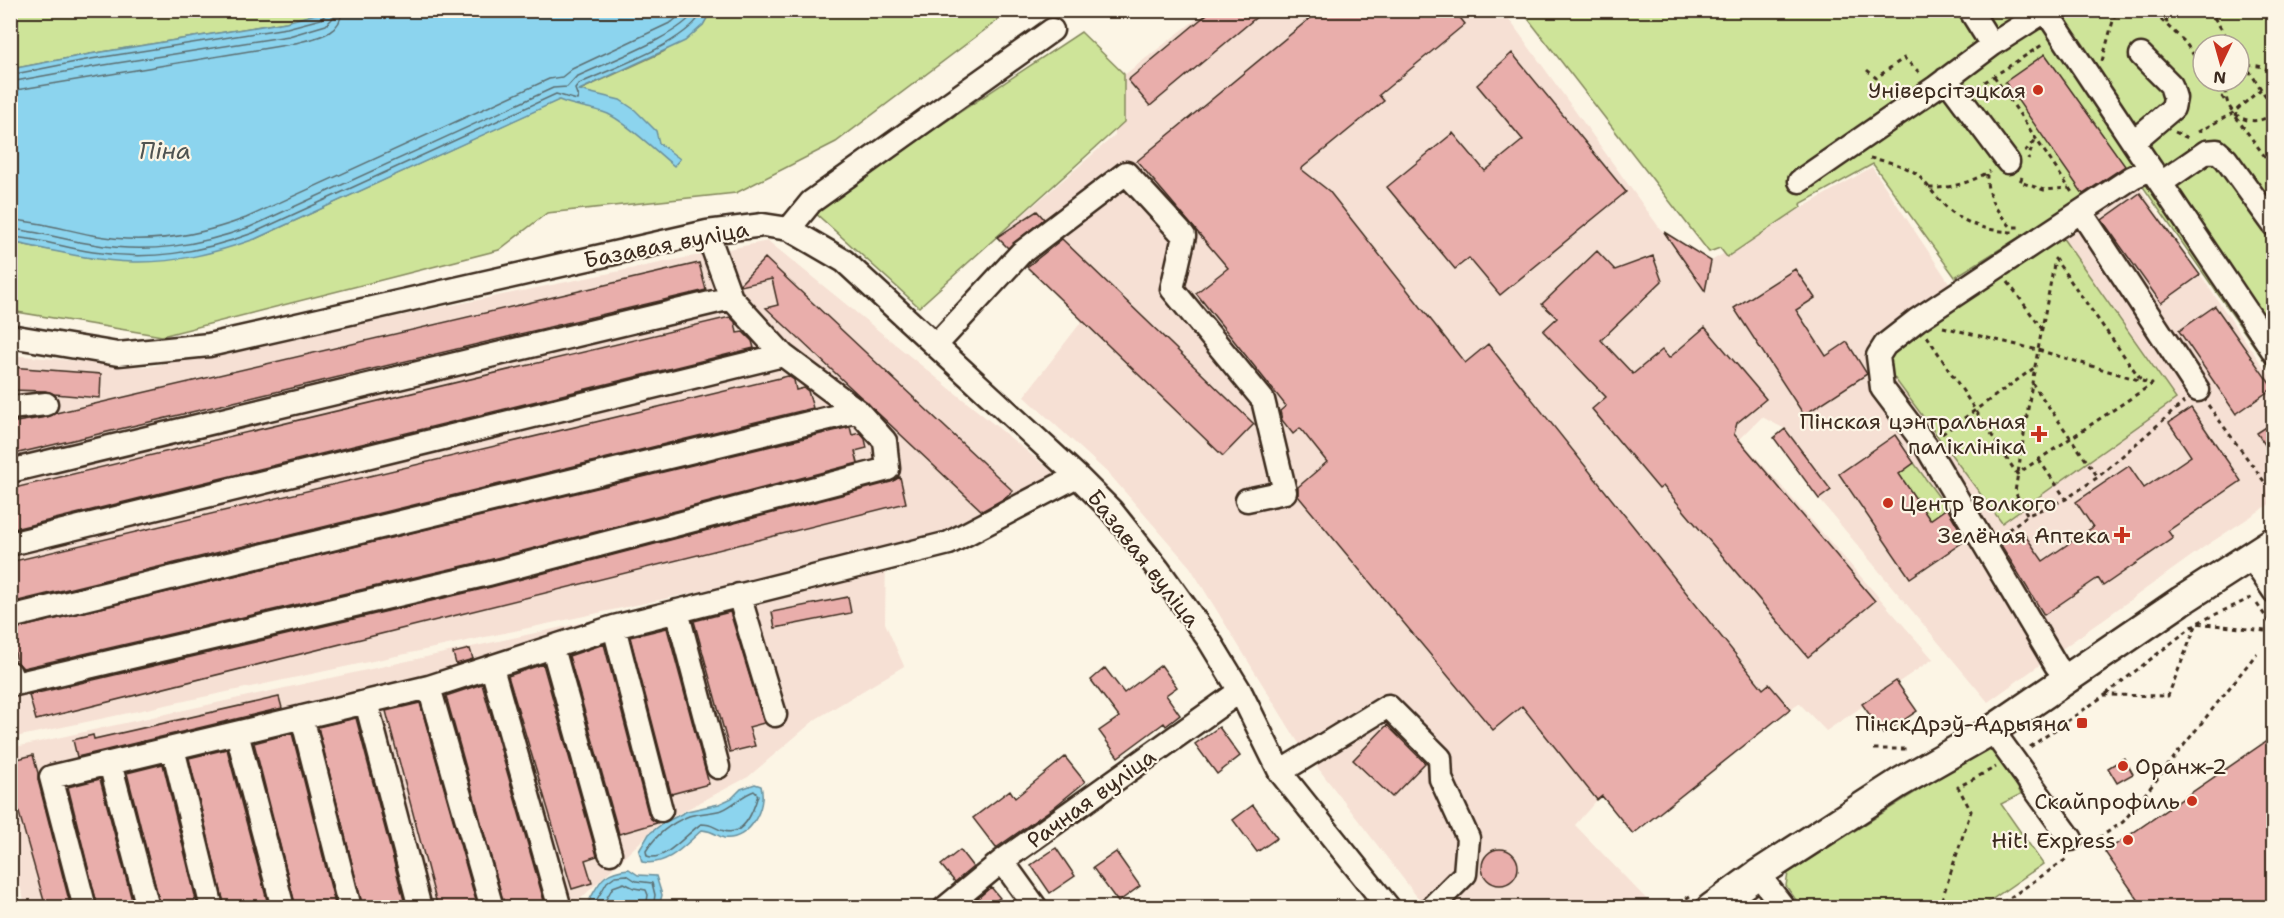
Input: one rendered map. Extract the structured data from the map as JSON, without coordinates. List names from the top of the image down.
{
  "streets": {
    "street": ["Базавая вуліца", "Рачная вуліца"]
  },
  "crossings": [
    ["Базавая вуліца", "Рачная вуліца"]
  ],
  "water": ["Піна"],
  "places": {
    "other": [
      "Універсітэцкая",
      "Центр Волкого",
      "Оранж-2",
      "Скайпрофиль",
      "Hit! Express"
    ],
    "health": ["Пінская цэнтральная паліклініка", "Зелёная Аптека"],
    "transit": ["ПінскДрэў-Адрыяна"]
  },
  "north": "bottom"
}
